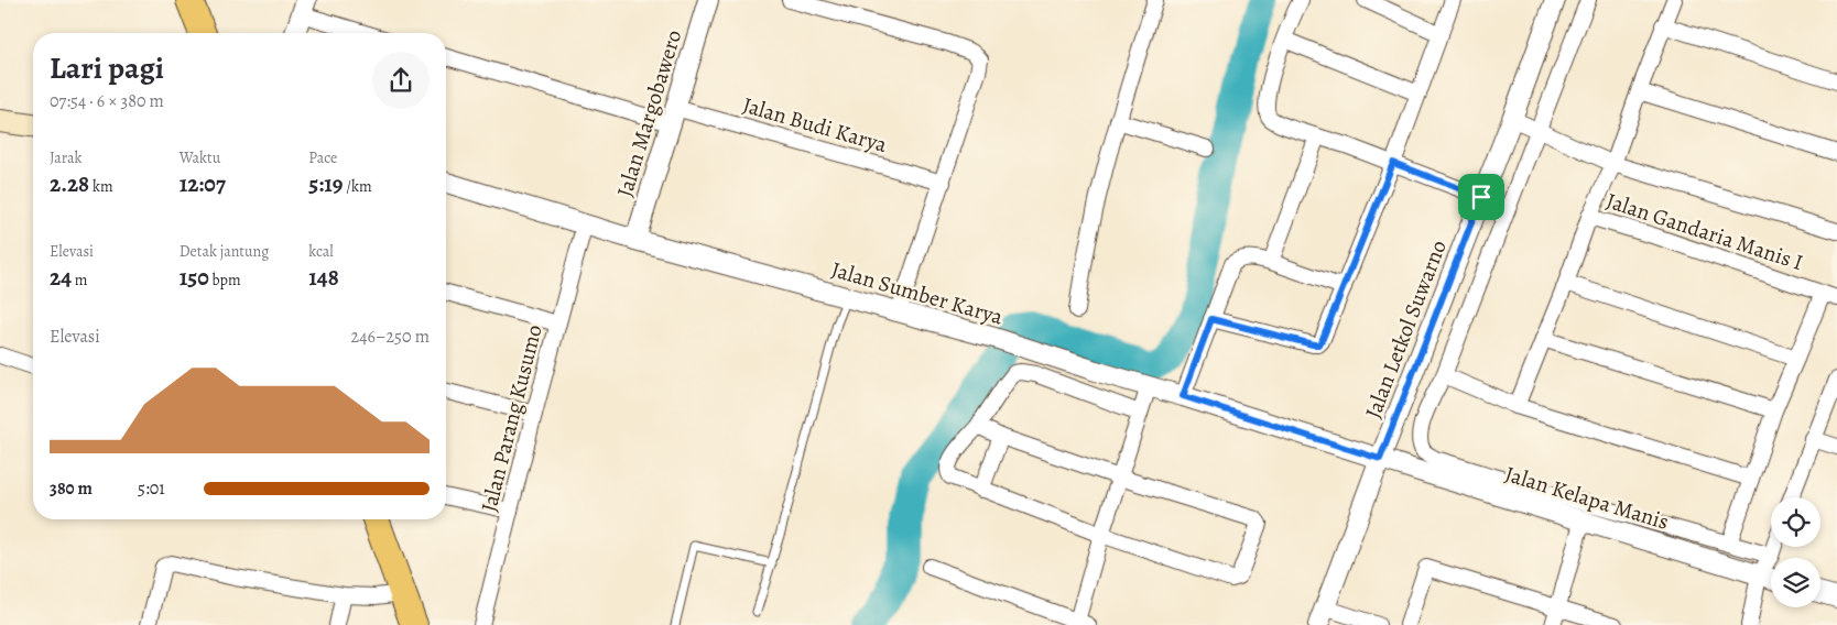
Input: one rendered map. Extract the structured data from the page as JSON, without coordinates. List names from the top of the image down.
{
  "streets": {
    "street": [
      "Jalan Margobawero",
      "Jalan Budi Karya",
      "Jalan Gandaria Manis I",
      "Jalan Sumber Karya",
      "Jalan Letkol Suwarno",
      "Jalan Parang Kusumo",
      "Jalan Kelapa Manis"
    ]
  },
  "crossings": [
    ["Jalan Margobawero", "Jalan Budi Karya"],
    ["Jalan Margobawero", "Jalan Sumber Karya"],
    ["Jalan Sumber Karya", "Jalan Letkol Suwarno"],
    ["Jalan Sumber Karya", "Jalan Parang Kusumo"],
    ["Jalan Sumber Karya", "Jalan Kelapa Manis"],
    ["Jalan Letkol Suwarno", "Jalan Kelapa Manis"]
  ],
  "page": {
    "heading": ["Lari pagi", "07:54 · 6 × 380 m"],
    "stats": [
      ["Jarak", "2.28 km"],
      ["Waktu", "12:07"],
      ["Pace", "5:19 /km"],
      ["Elevasi", "24 m"],
      ["Detak jantung", "150 bpm"],
      ["kcal", "148"]
    ],
    "chart": ["Elevasi", "246–250 m"],
    "list": [
      {
        "name": "380 m",
        "note": "5:01"
      }
    ]
  }
}
